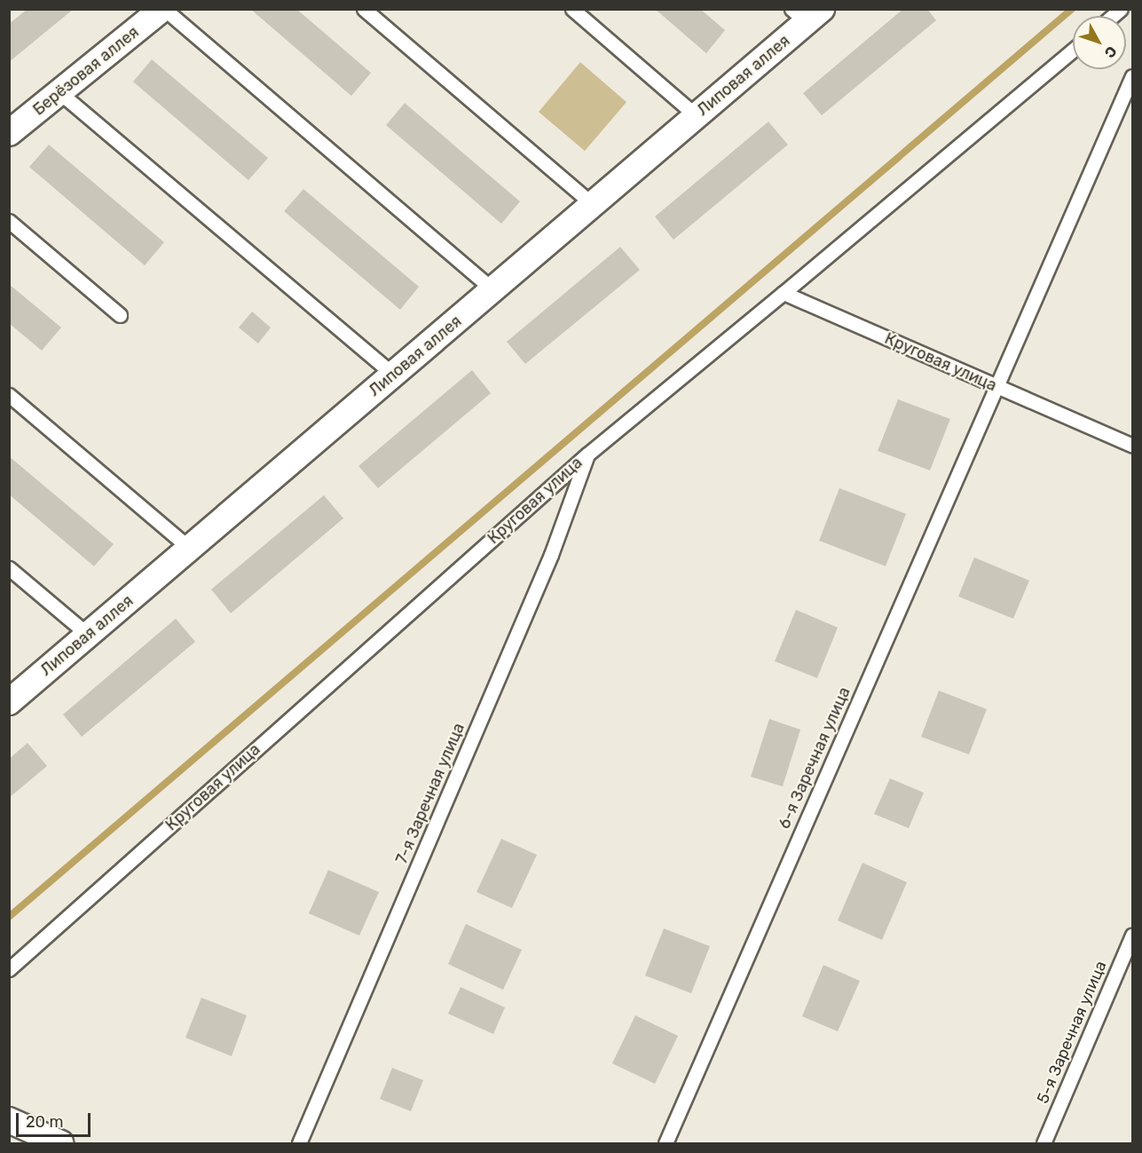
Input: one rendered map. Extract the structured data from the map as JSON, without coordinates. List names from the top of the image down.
{
  "streets": {
    "street": ["Берёзовая аллея", "Липовая аллея"],
    "lane": [
      "Круговая улица",
      "6-я Заречная улица",
      "7-я Заречная улица",
      "5-я Заречная улица"
    ]
  },
  "crossings": [
    ["Круговая улица", "6-я Заречная улица"],
    ["Круговая улица", "7-я Заречная улица"]
  ],
  "scale_bar": "20 m",
  "north": "bottom right"
}
